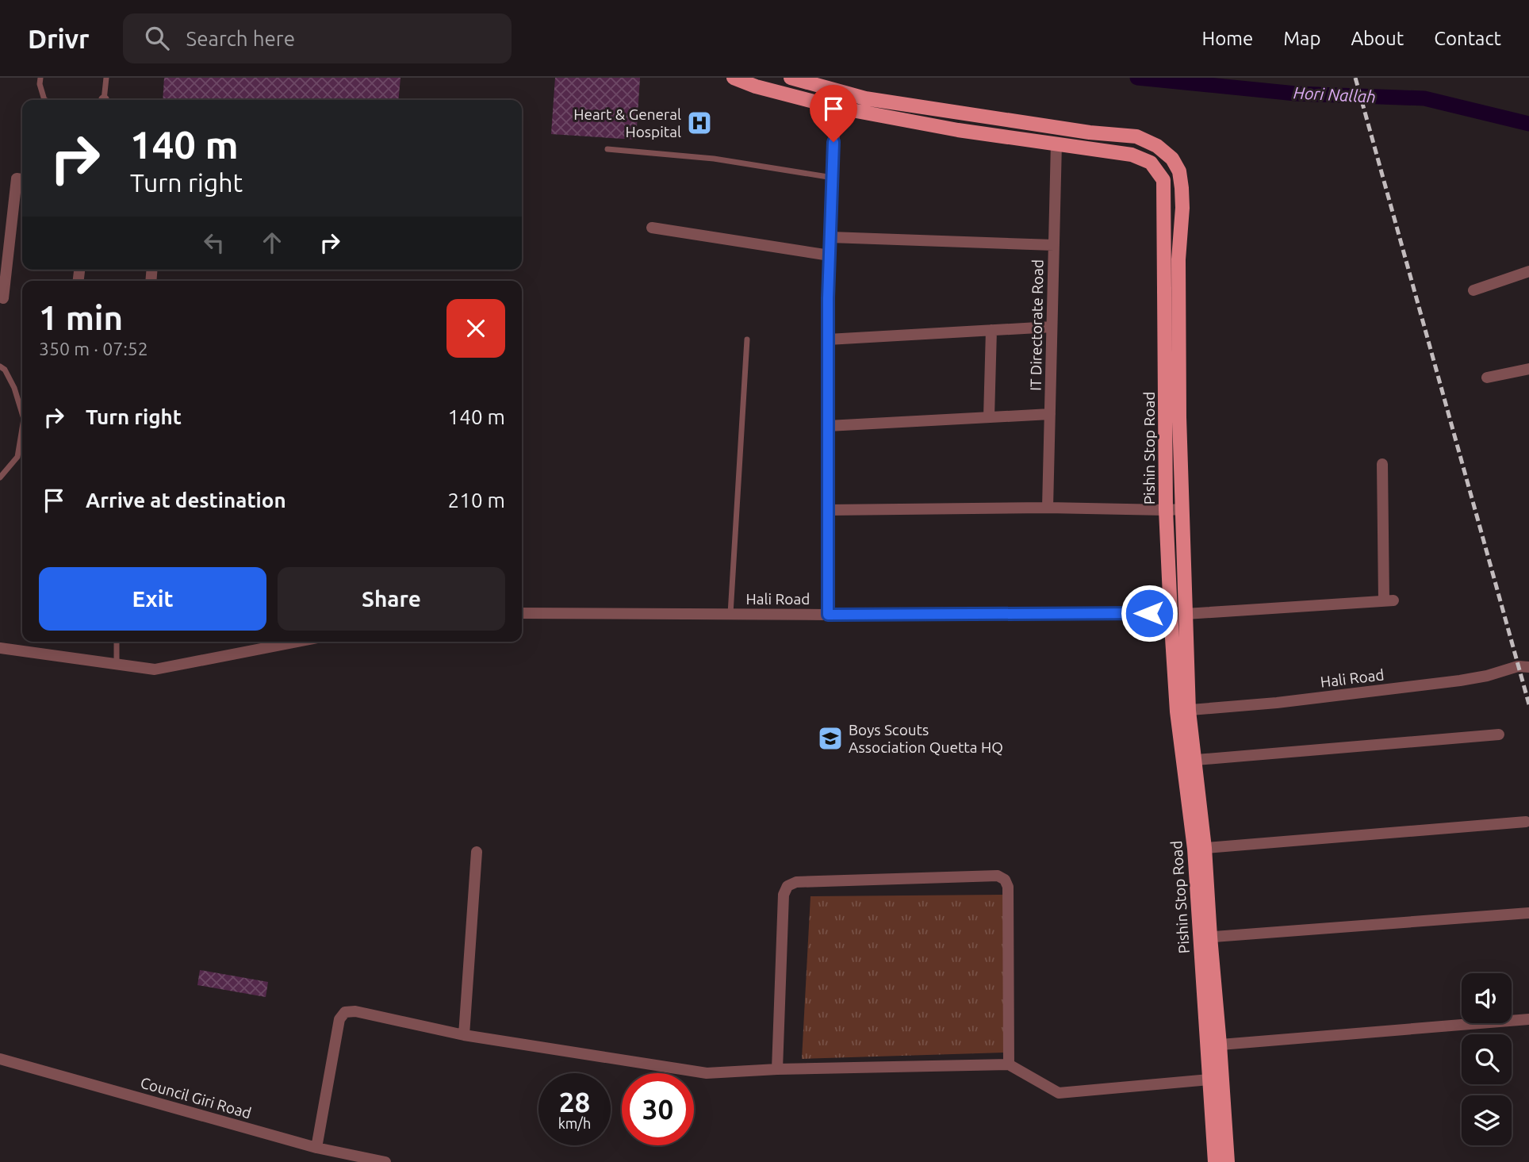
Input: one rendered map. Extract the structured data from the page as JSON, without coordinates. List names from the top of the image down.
{
  "streets": {
    "main road": ["Pishin Stop Road"],
    "street": ["IT Directorate Road", "Hali Road", "Council Giri Road"]
  },
  "crossings": [
    ["IT Directorate Road", "Pishin Stop Road"],
    ["Pishin Stop Road", "Hali Road"]
  ],
  "water": ["Hori Nallah"],
  "places": {
    "hospital": ["Heart & General Hospital"],
    "school or university": ["Boys Scouts Association Quetta HQ"]
  },
  "page": {
    "header": "Drivr",
    "search": "Search here",
    "nav": [
      "Home",
      "Map",
      "About",
      "Contact"
    ],
    "turn": ["140 m", "Turn right"],
    "heading": ["1 min", "350 m · 07:52"],
    "list": [
      {
        "name": "Turn right",
        "value": "140 m"
      },
      {
        "name": "Arrive at destination",
        "value": "210 m"
      }
    ],
    "buttons": ["Exit", "Share"],
    "speed": "28 km/h",
    "limit": "30"
  }
}
